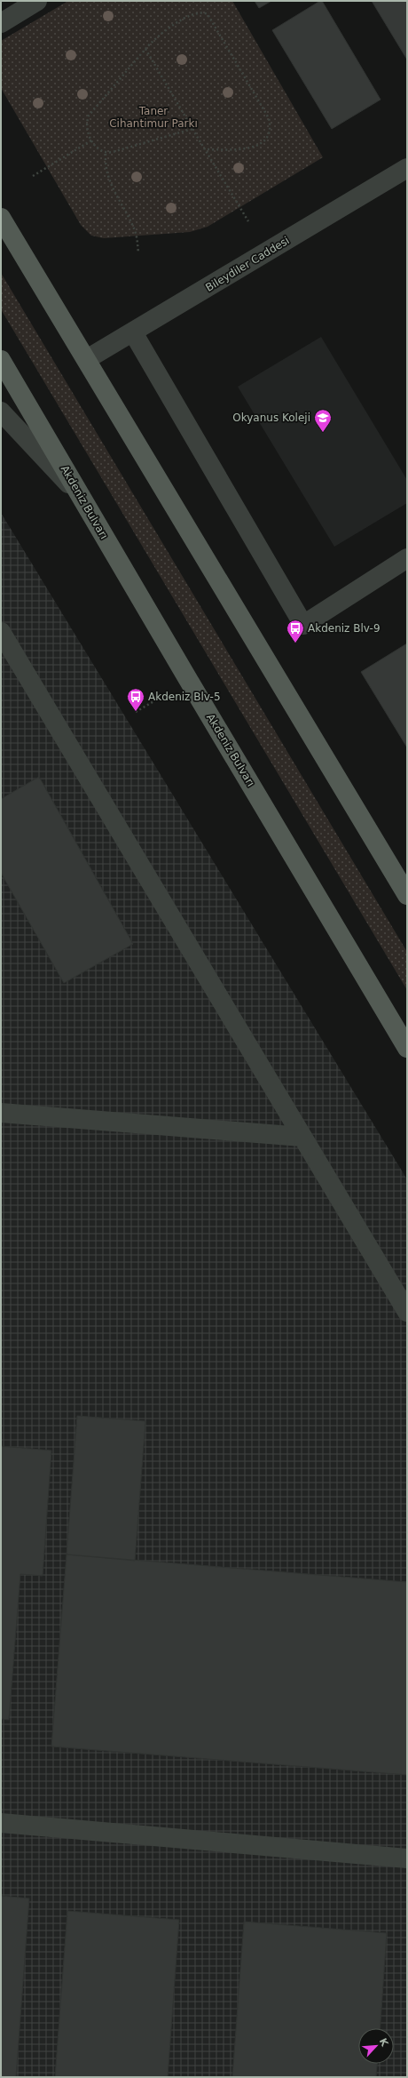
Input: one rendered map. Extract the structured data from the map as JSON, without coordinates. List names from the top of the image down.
{
  "streets": {
    "main road": ["Akdeniz Bulvarı"],
    "street": ["Bileydiler Caddesi"]
  },
  "parks": ["Taner Cihantimur Parkı"],
  "places": {
    "school or university": ["Okyanus Koleji"],
    "bus stop": ["Akdeniz Blv-9", "Akdeniz Blv-5"]
  },
  "north": "top right"
}
